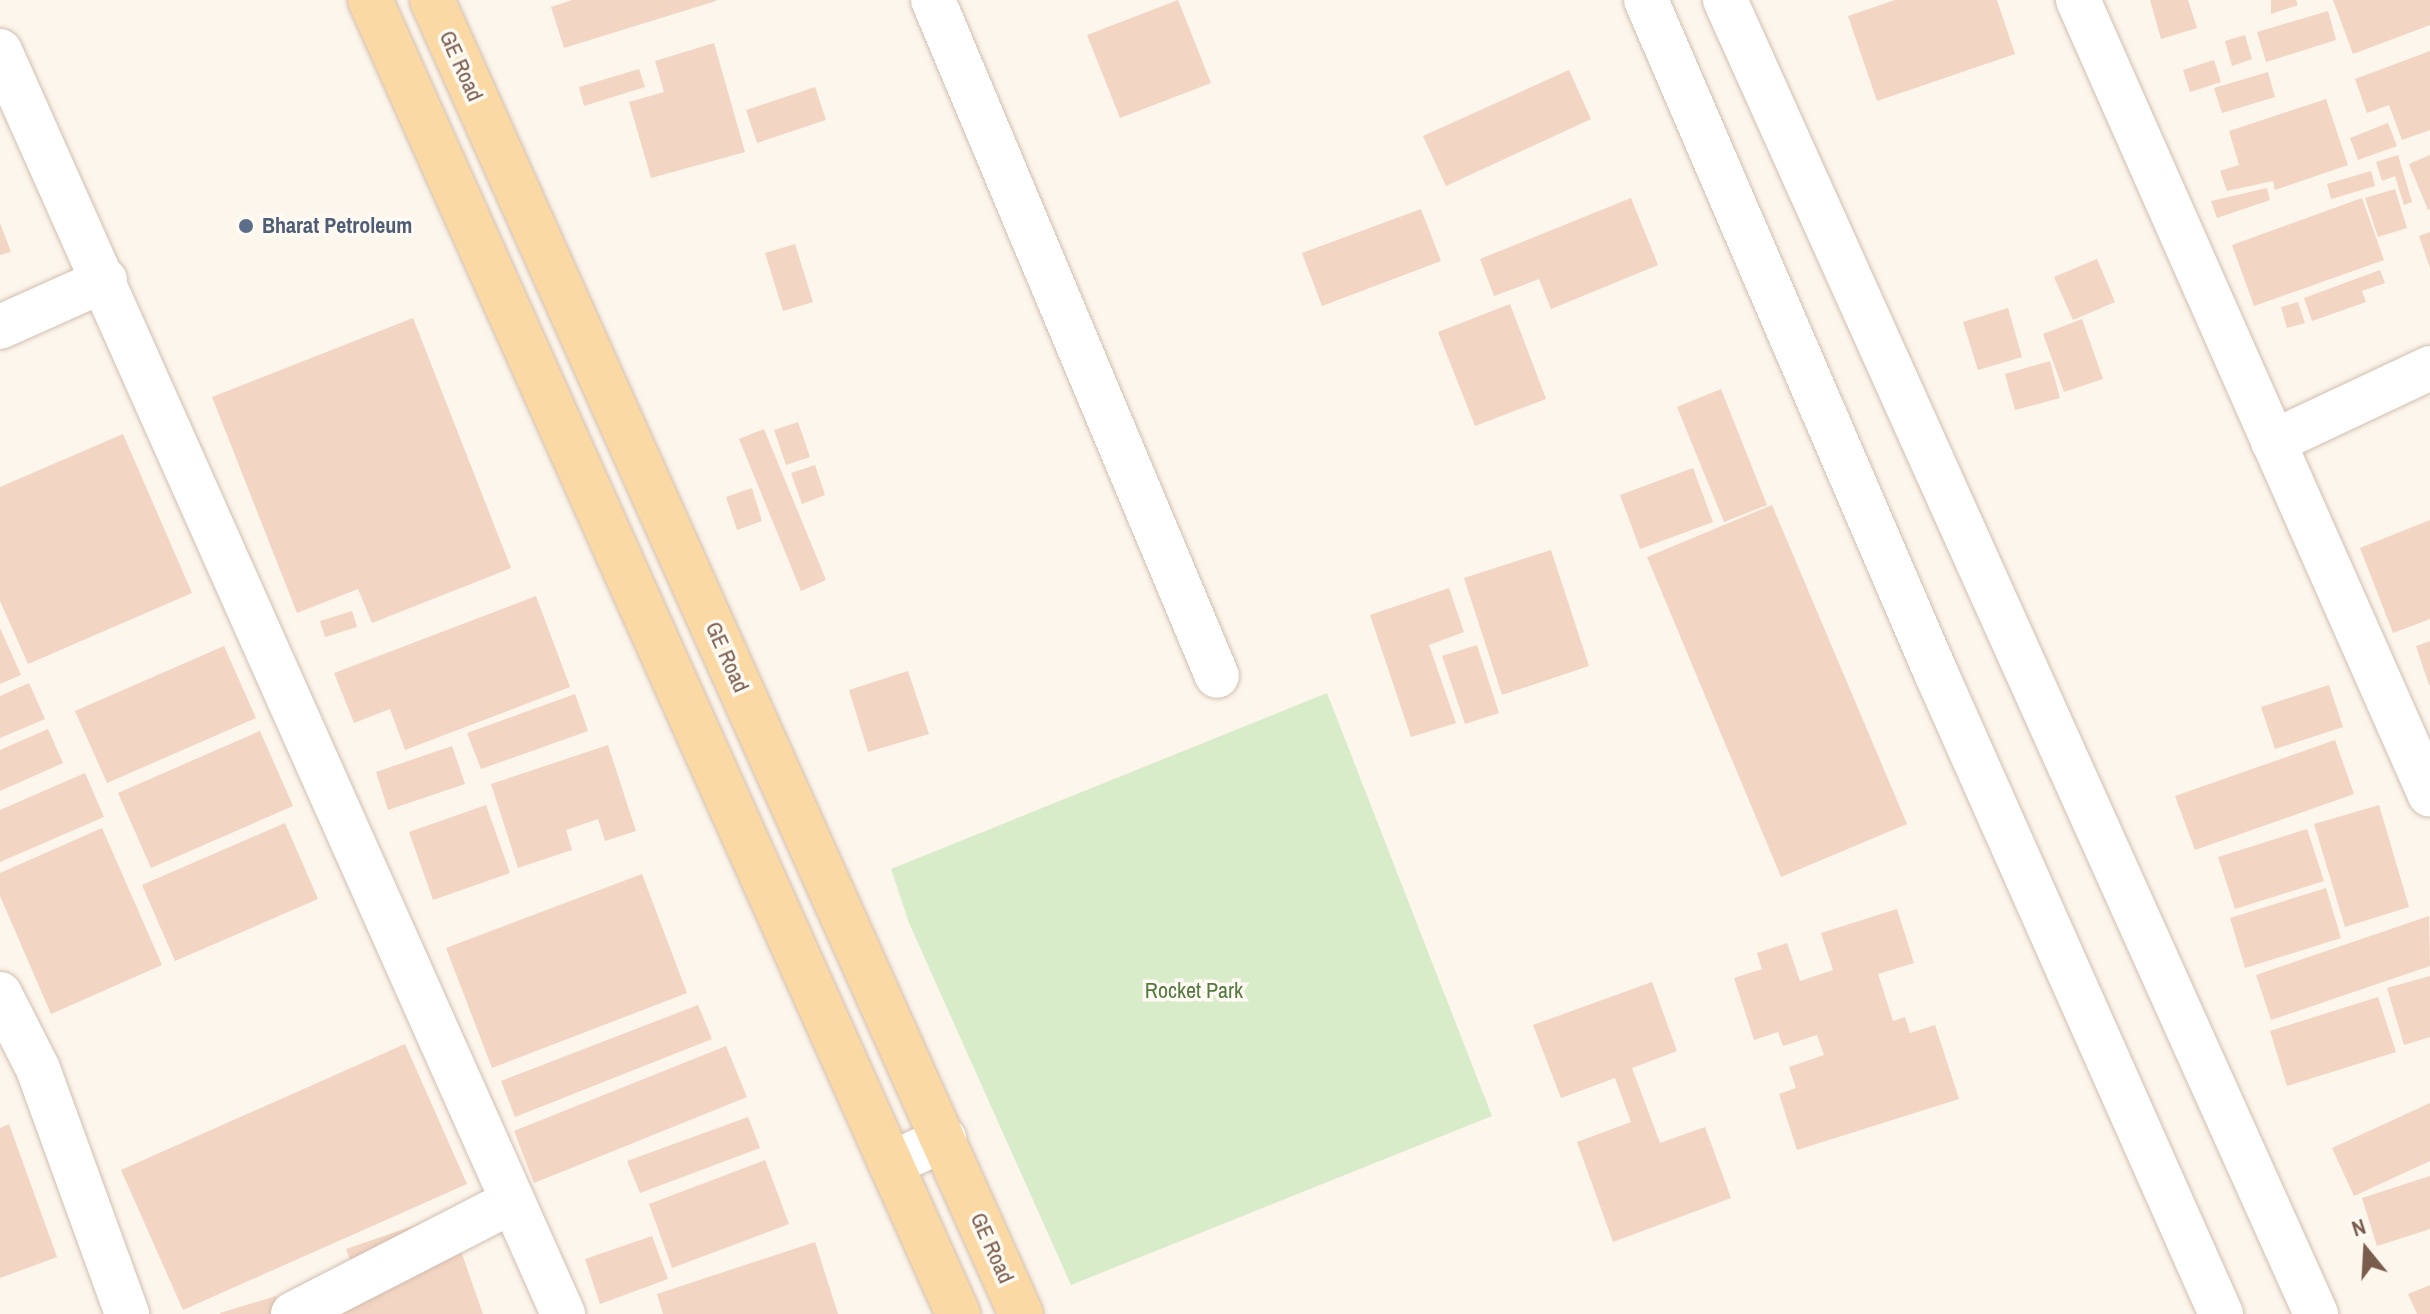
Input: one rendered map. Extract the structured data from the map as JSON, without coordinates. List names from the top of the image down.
{
  "streets": {
    "main road": ["GE Road"]
  },
  "parks": ["Rocket Park"],
  "places": ["Bharat Petroleum"],
  "north": "top"
}
